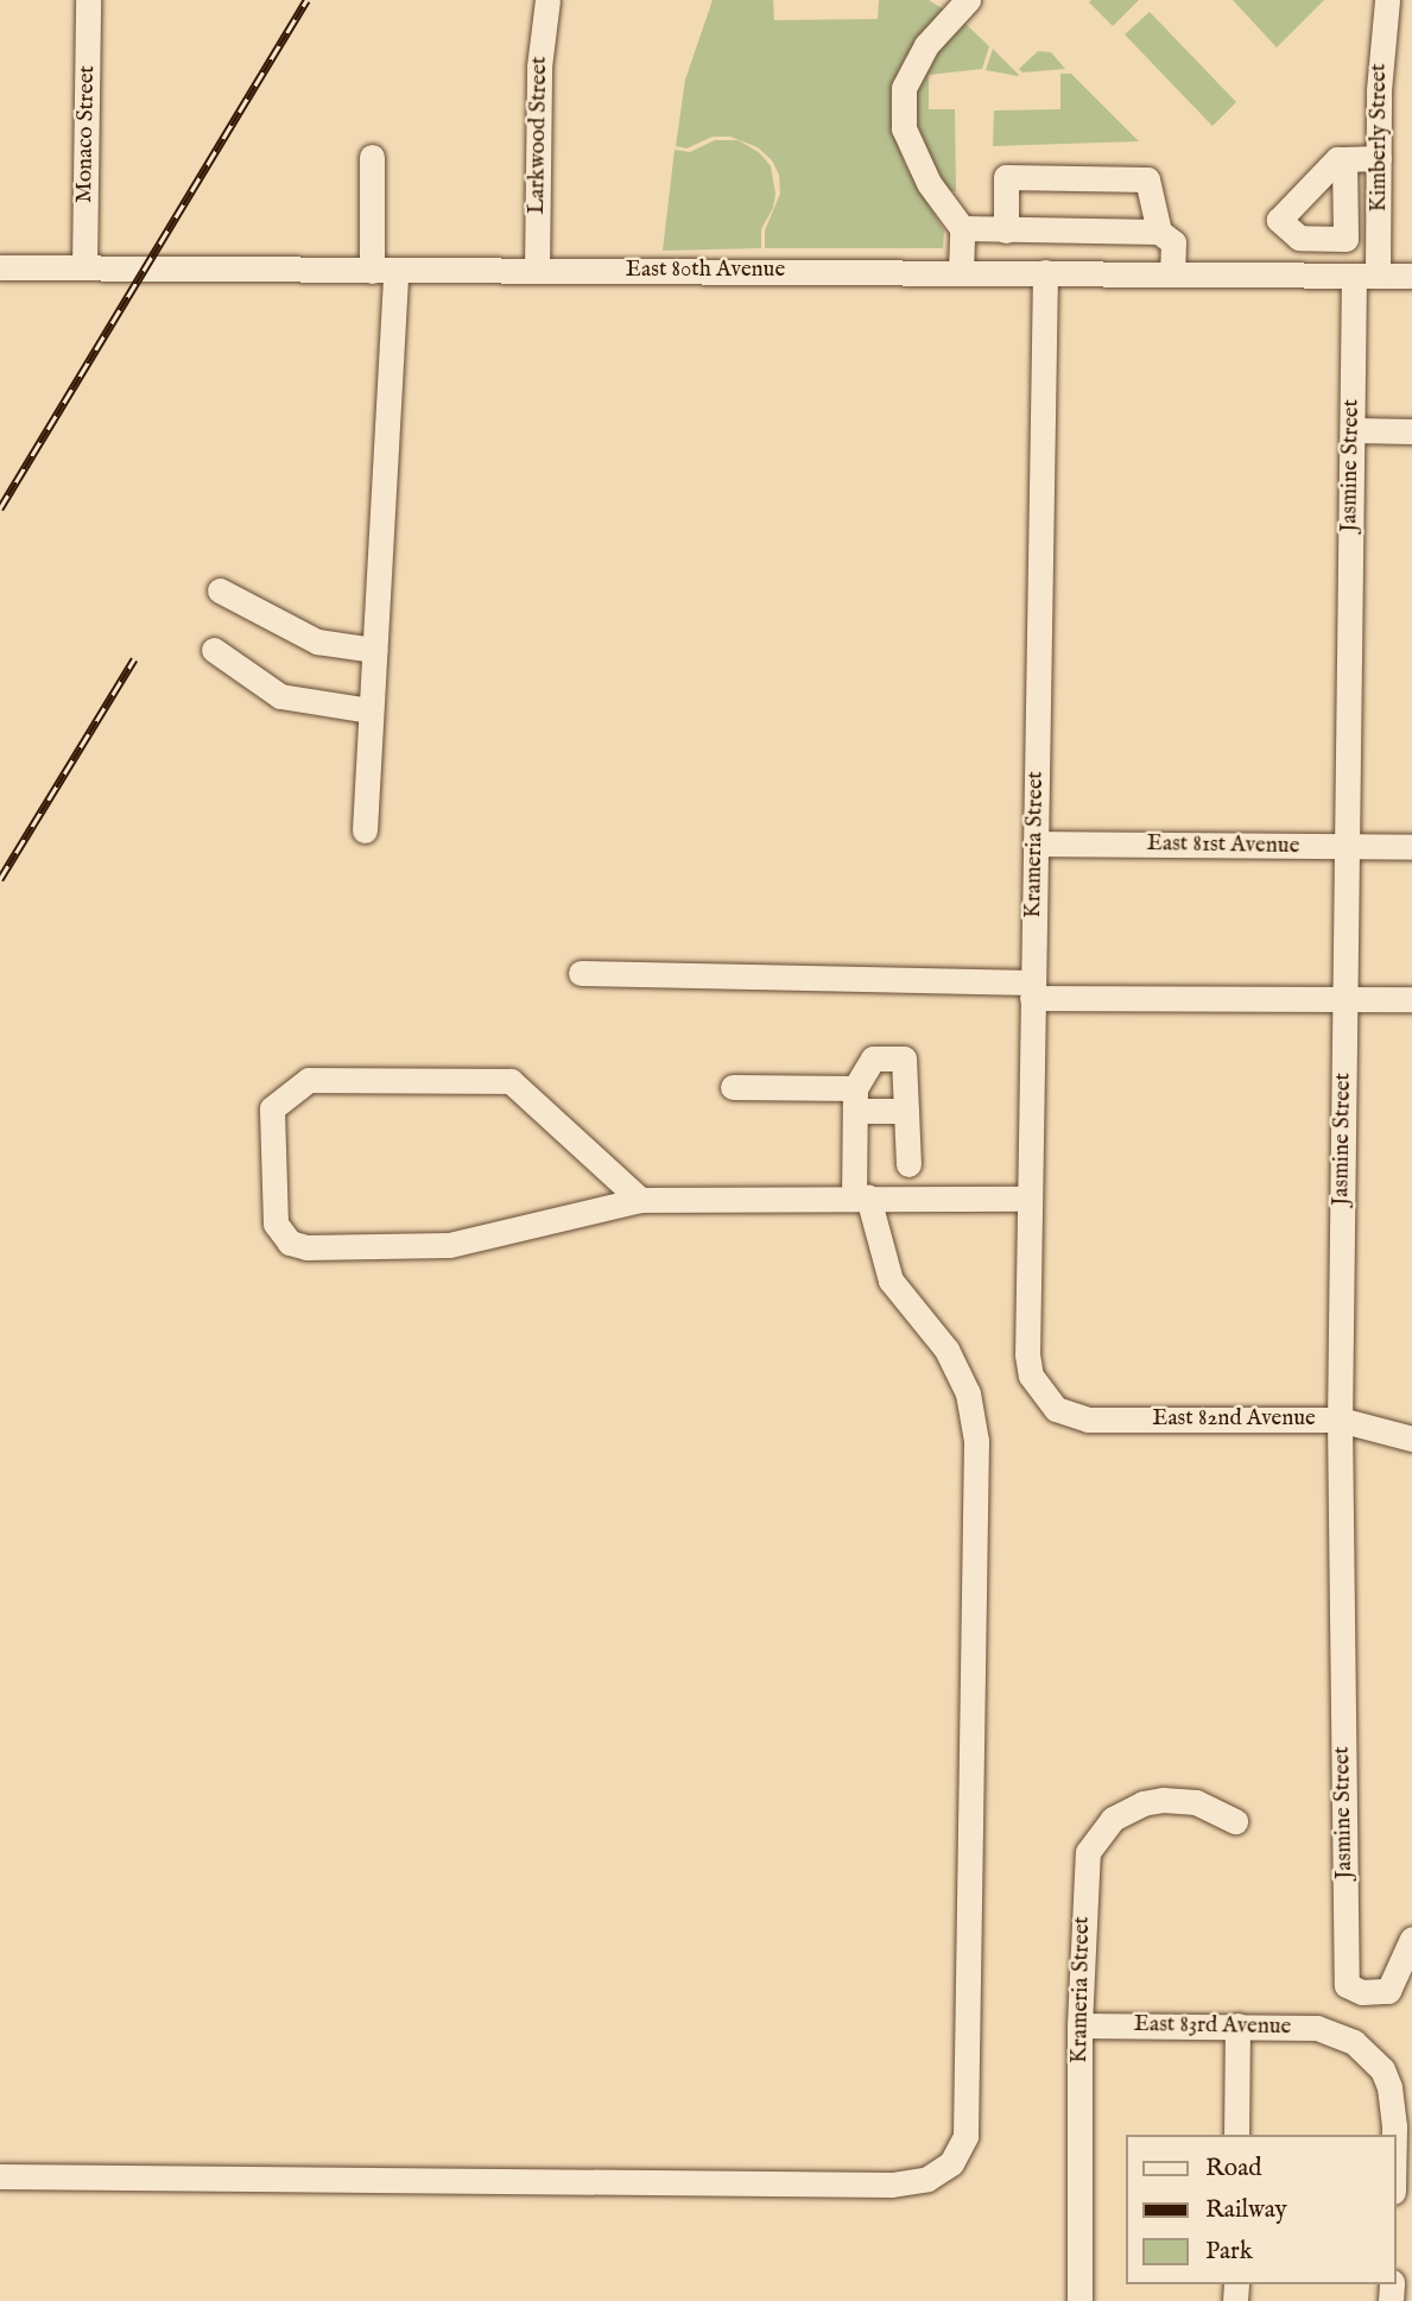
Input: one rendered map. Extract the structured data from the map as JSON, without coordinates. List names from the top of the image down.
{
  "streets": {
    "street": [
      "Monaco Street",
      "Larkwood Street",
      "Kimberly Street",
      "East 80th Avenue",
      "Jasmine Street",
      "Krameria Street",
      "East 81st Avenue",
      "East 82nd Avenue",
      "East 83rd Avenue"
    ]
  },
  "crossings": [
    ["Monaco Street", "East 80th Avenue"],
    ["Larkwood Street", "East 80th Avenue"],
    ["Kimberly Street", "East 80th Avenue"],
    ["Kimberly Street", "Jasmine Street"],
    ["East 80th Avenue", "Jasmine Street"],
    ["East 80th Avenue", "Krameria Street"],
    ["Jasmine Street", "East 81st Avenue"],
    ["Jasmine Street", "East 82nd Avenue"],
    ["Krameria Street", "East 81st Avenue"],
    ["Krameria Street", "East 82nd Avenue"],
    ["Krameria Street", "East 83rd Avenue"]
  ],
  "legend": ["Road", "Railway", "Park"]
}
